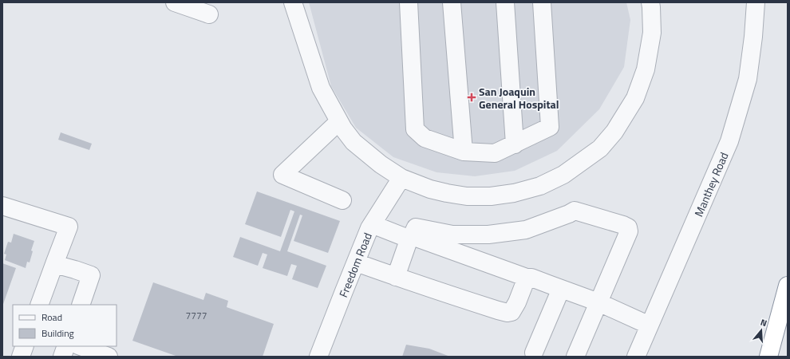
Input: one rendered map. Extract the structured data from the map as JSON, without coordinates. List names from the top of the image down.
{
  "streets": {
    "street": ["Manthey Road", "Freedom Road"]
  },
  "places": {
    "health": ["San Joaquin General Hospital"]
  },
  "house_numbers": ["7777"],
  "legend": ["Road", "Building"],
  "north": "top"
}
